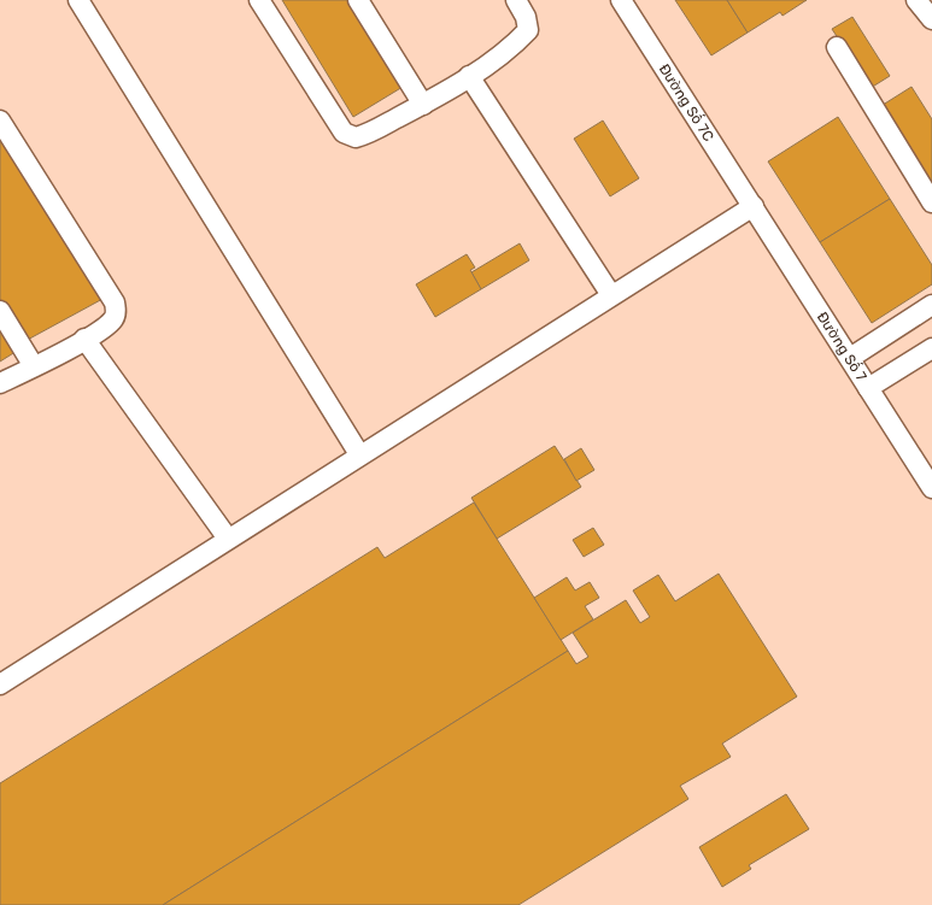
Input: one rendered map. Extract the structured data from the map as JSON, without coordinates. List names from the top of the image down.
{
  "streets": {
    "street": ["Đường Số 7C", "Đường Số 7"]
  },
  "crossings": [
    ["Đường Số 7C", "Đường Số 7"]
  ]
}
